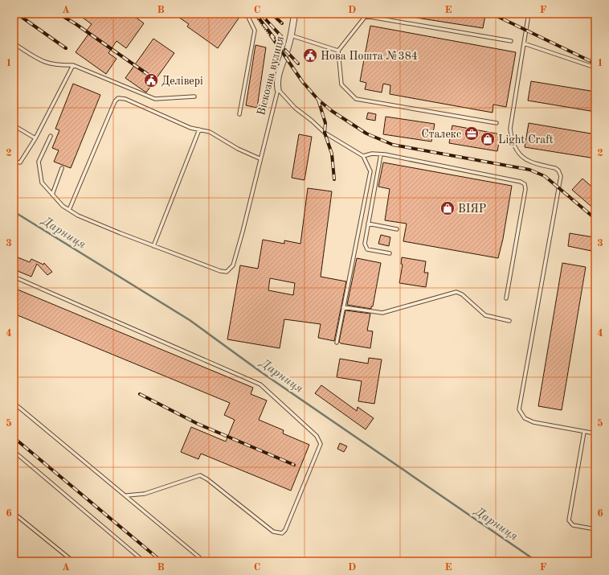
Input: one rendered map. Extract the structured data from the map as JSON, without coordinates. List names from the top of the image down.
{
  "streets": {
    "street": ["Віскозна вулиця"]
  },
  "water": ["Дарниця"],
  "places": {
    "public building": ["Нова Пошта №384", "Делівері"],
    "office": ["Сталекс"],
    "shop": ["Light Craft", "ВІЯР"]
  },
  "grid": {
    "columns": [
      "A",
      "B",
      "C",
      "D",
      "E",
      "F"
    ],
    "rows": [
      "1",
      "2",
      "3",
      "4",
      "5",
      "6"
    ]
  }
}
